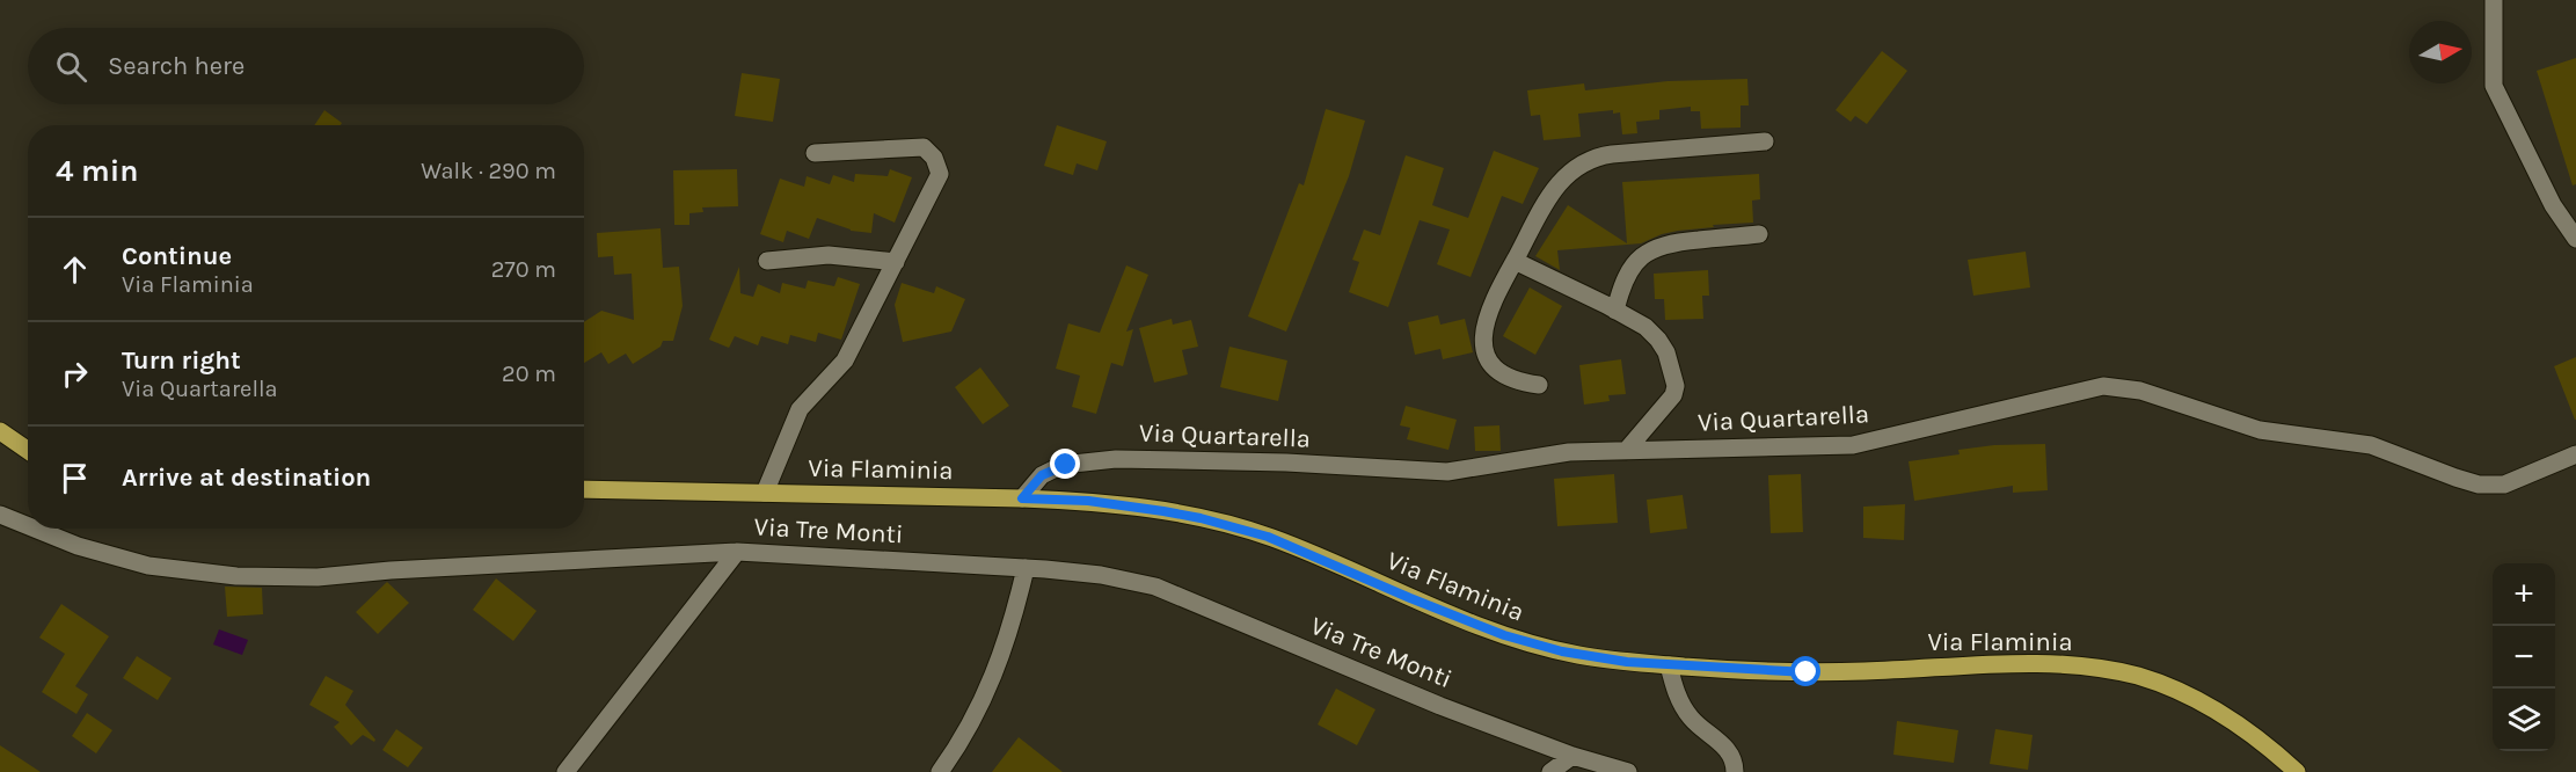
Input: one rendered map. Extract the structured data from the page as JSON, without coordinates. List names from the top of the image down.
{
  "streets": {
    "main road": ["Via Flaminia"],
    "street": ["Via Quartarella", "Via Tre Monti"]
  },
  "crossings": [
    ["Via Quartarella", "Via Flaminia"]
  ],
  "north": "right",
  "page": {
    "search": "Search here",
    "heading": ["4 min", "Walk · 290 m"],
    "list": [
      ["Continue", "Via Flaminia", "270 m"],
      ["Turn right", "Via Quartarella", "20 m"],
      "Arrive at destination"
    ],
    "map_buttons": ["+", "−"]
  }
}
